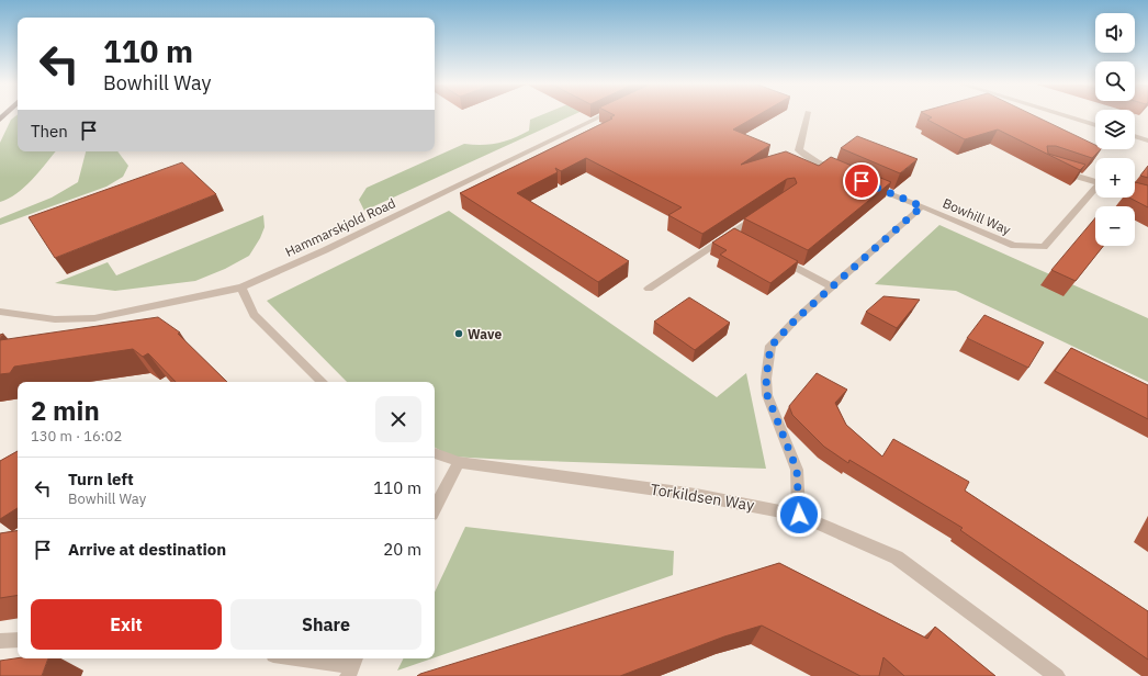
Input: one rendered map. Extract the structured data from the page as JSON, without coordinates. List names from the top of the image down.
{
  "streets": {
    "street": ["Bowhill Way", "Hammarskjold Road", "Torkildsen Way"]
  },
  "crossings": [
    ["Bowhill Way", "Torkildsen Way"]
  ],
  "places": ["Wave"],
  "page": {
    "map_buttons": ["+", "−"],
    "turn": ["110 m", "Bowhill Way"],
    "then": "Then",
    "heading": ["2 min", "130 m · 16:02"],
    "list": [
      {
        "name": "Turn left",
        "note": "Bowhill Way",
        "value": "110 m"
      },
      {
        "name": "Arrive at destination",
        "value": "20 m"
      }
    ],
    "buttons": ["Exit", "Share"]
  }
}
